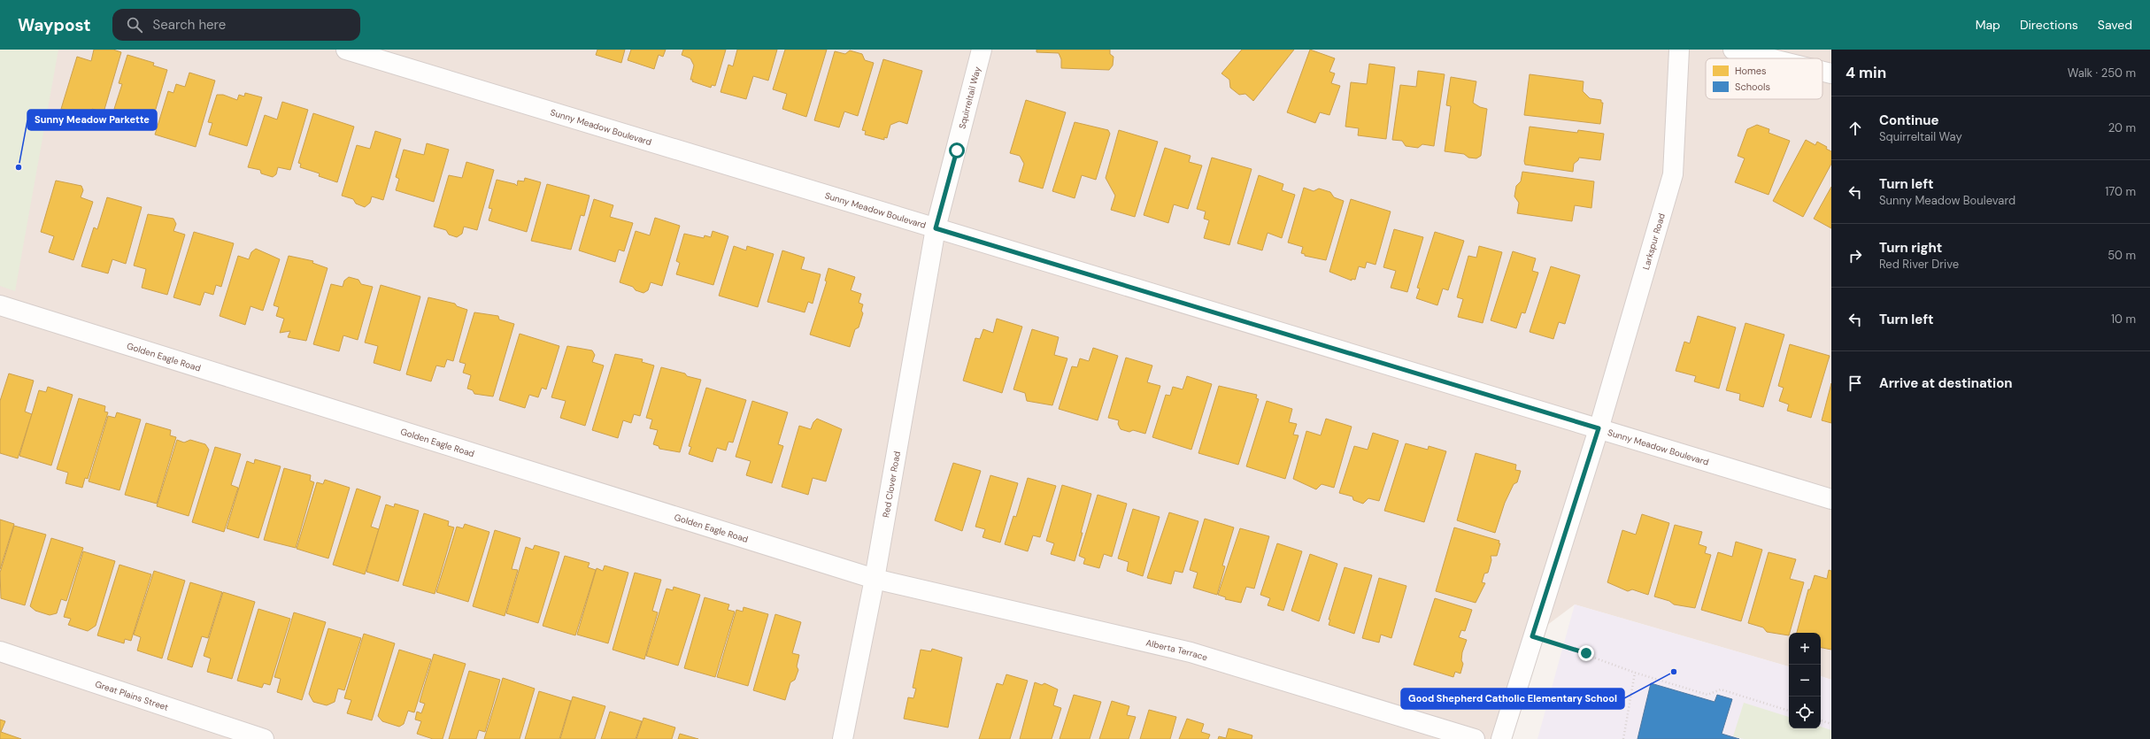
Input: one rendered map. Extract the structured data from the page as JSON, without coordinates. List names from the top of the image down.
{
  "streets": {
    "street": [
      "Squirreltail Way",
      "Sunny Meadow Boulevard",
      "Larkspur Road",
      "Golden Eagle Road",
      "Red Clover Road",
      "Alberta Terrace",
      "Great Plains Street"
    ]
  },
  "crossings": [
    ["Squirreltail Way", "Sunny Meadow Boulevard"],
    ["Squirreltail Way", "Red Clover Road"],
    ["Sunny Meadow Boulevard", "Larkspur Road"],
    ["Sunny Meadow Boulevard", "Red Clover Road"],
    ["Golden Eagle Road", "Red Clover Road"],
    ["Golden Eagle Road", "Alberta Terrace"],
    ["Red Clover Road", "Alberta Terrace"]
  ],
  "places": ["Sunny Meadow Parkette", "Good Shepherd Catholic Elementary School"],
  "legend": ["Homes", "Schools"],
  "page": {
    "header": "Waypost",
    "search": "Search here",
    "nav": ["Map", "Directions", "Saved"],
    "heading": ["4 min", "Walk · 250 m"],
    "list": [
      ["Continue", "Squirreltail Way", "20 m"],
      ["Turn left", "Sunny Meadow Boulevard", "170 m"],
      ["Turn right", "Red River Drive", "50 m"],
      ["Turn left", "10 m"],
      "Arrive at destination"
    ],
    "map_buttons": ["+", "−"]
  }
}
